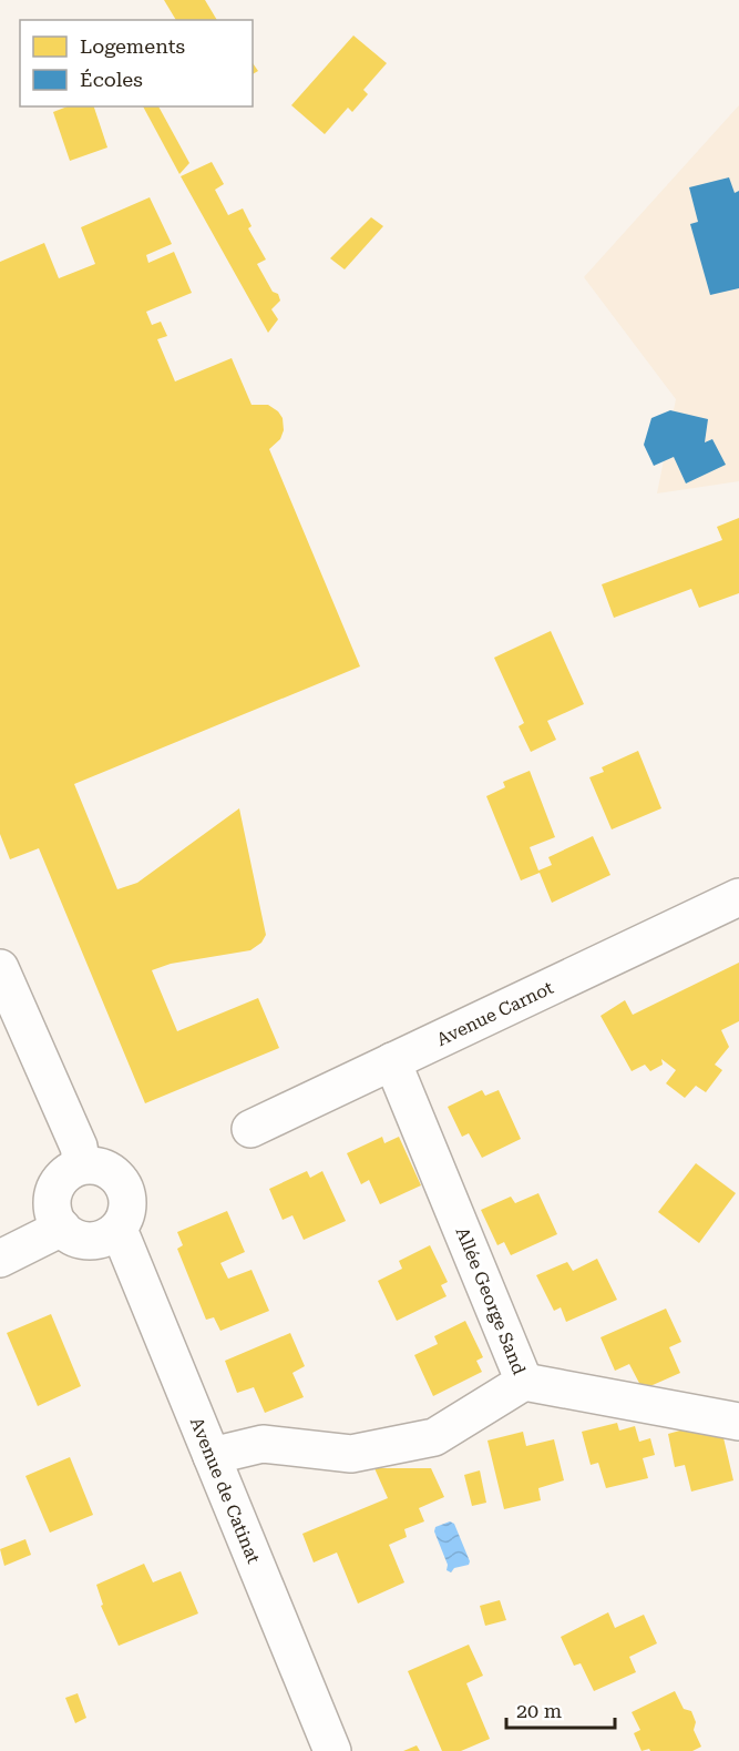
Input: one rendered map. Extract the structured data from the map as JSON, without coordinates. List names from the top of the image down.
{
  "streets": {
    "street": ["Avenue Carnot", "Allée George Sand", "Avenue de Catinat"]
  },
  "crossings": [
    ["Avenue Carnot", "Allée George Sand"],
    ["Allée George Sand", "Avenue de Catinat"]
  ],
  "legend": ["Logements", "Écoles"],
  "scale_bar": "20 m"
}
